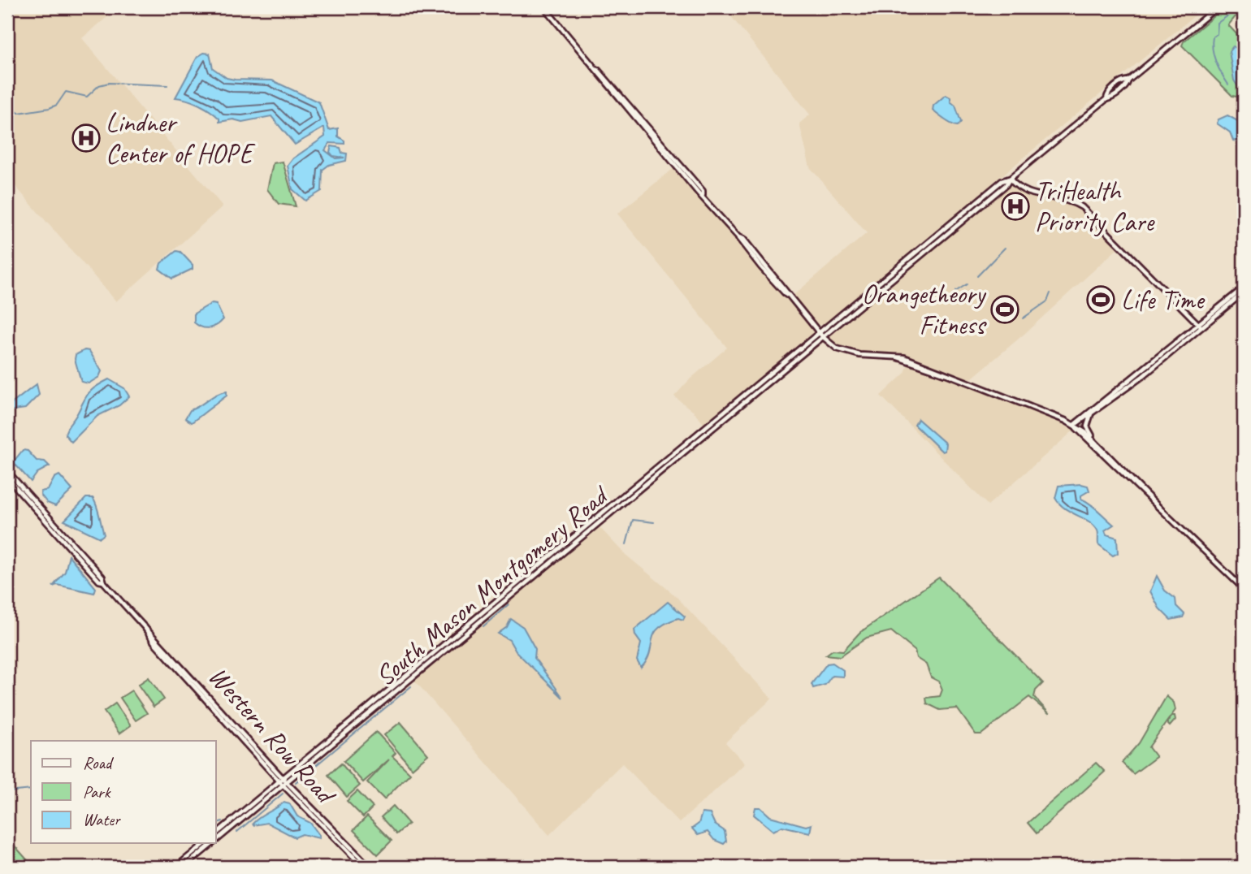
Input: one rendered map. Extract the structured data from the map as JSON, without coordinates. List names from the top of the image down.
{
  "streets": {
    "main road": ["South Mason Montgomery Road", "Western Row Road"]
  },
  "crossings": [
    ["South Mason Montgomery Road", "Western Row Road"]
  ],
  "places": {
    "hospital": ["Lindner Center of HOPE", "TriHealth Priority Care"],
    "sports": ["Life Time", "Orangetheory Fitness"]
  },
  "legend": ["Road", "Park", "Water"]
}
